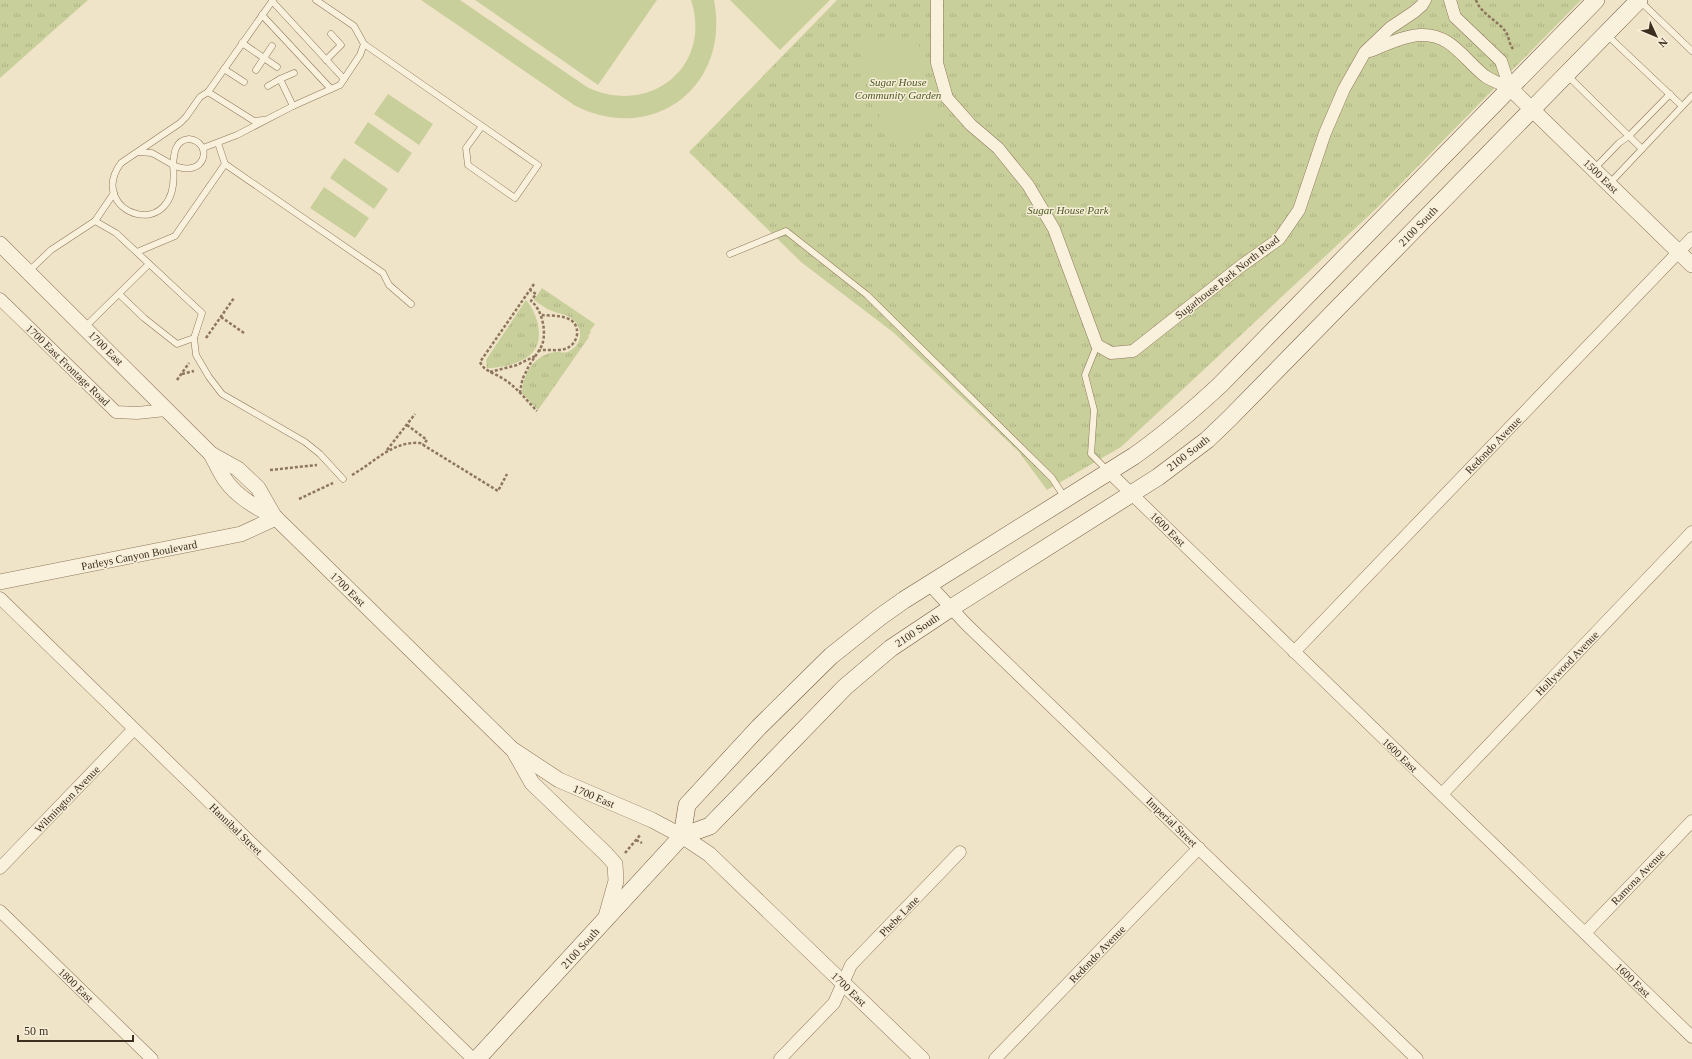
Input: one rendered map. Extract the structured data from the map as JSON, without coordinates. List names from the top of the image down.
{
  "streets": {
    "main road": ["2100 South"],
    "street": [
      "1500 East",
      "Sugarhouse Park North Road",
      "1700 East",
      "1700 East Frontage Road",
      "Redondo Avenue",
      "1600 East",
      "Parleys Canyon Boulevard",
      "Hollywood Avenue",
      "Wilmington Avenue",
      "Imperial Street",
      "Hannibal Street",
      "Ramona Avenue",
      "Phebe Lane",
      "1800 East"
    ]
  },
  "crossings": [
    ["1500 East", "2100 South"],
    ["1500 East", "Sugarhouse Park North Road"],
    ["1500 East", "Redondo Avenue"],
    ["2100 South", "1700 East"],
    ["2100 South", "1600 East"],
    ["2100 South", "Imperial Street"],
    ["1700 East", "1700 East Frontage Road"],
    ["1700 East", "Parleys Canyon Boulevard"],
    ["1700 East", "Phebe Lane"],
    ["Redondo Avenue", "1600 East"],
    ["Redondo Avenue", "Imperial Street"],
    ["1600 East", "Hollywood Avenue"],
    ["1600 East", "Ramona Avenue"],
    ["Wilmington Avenue", "Hannibal Street"]
  ],
  "parks": ["Sugar House Community Garden", "Sugar House Park"],
  "scale_bar": "50 m",
  "north": "bottom right"
}
